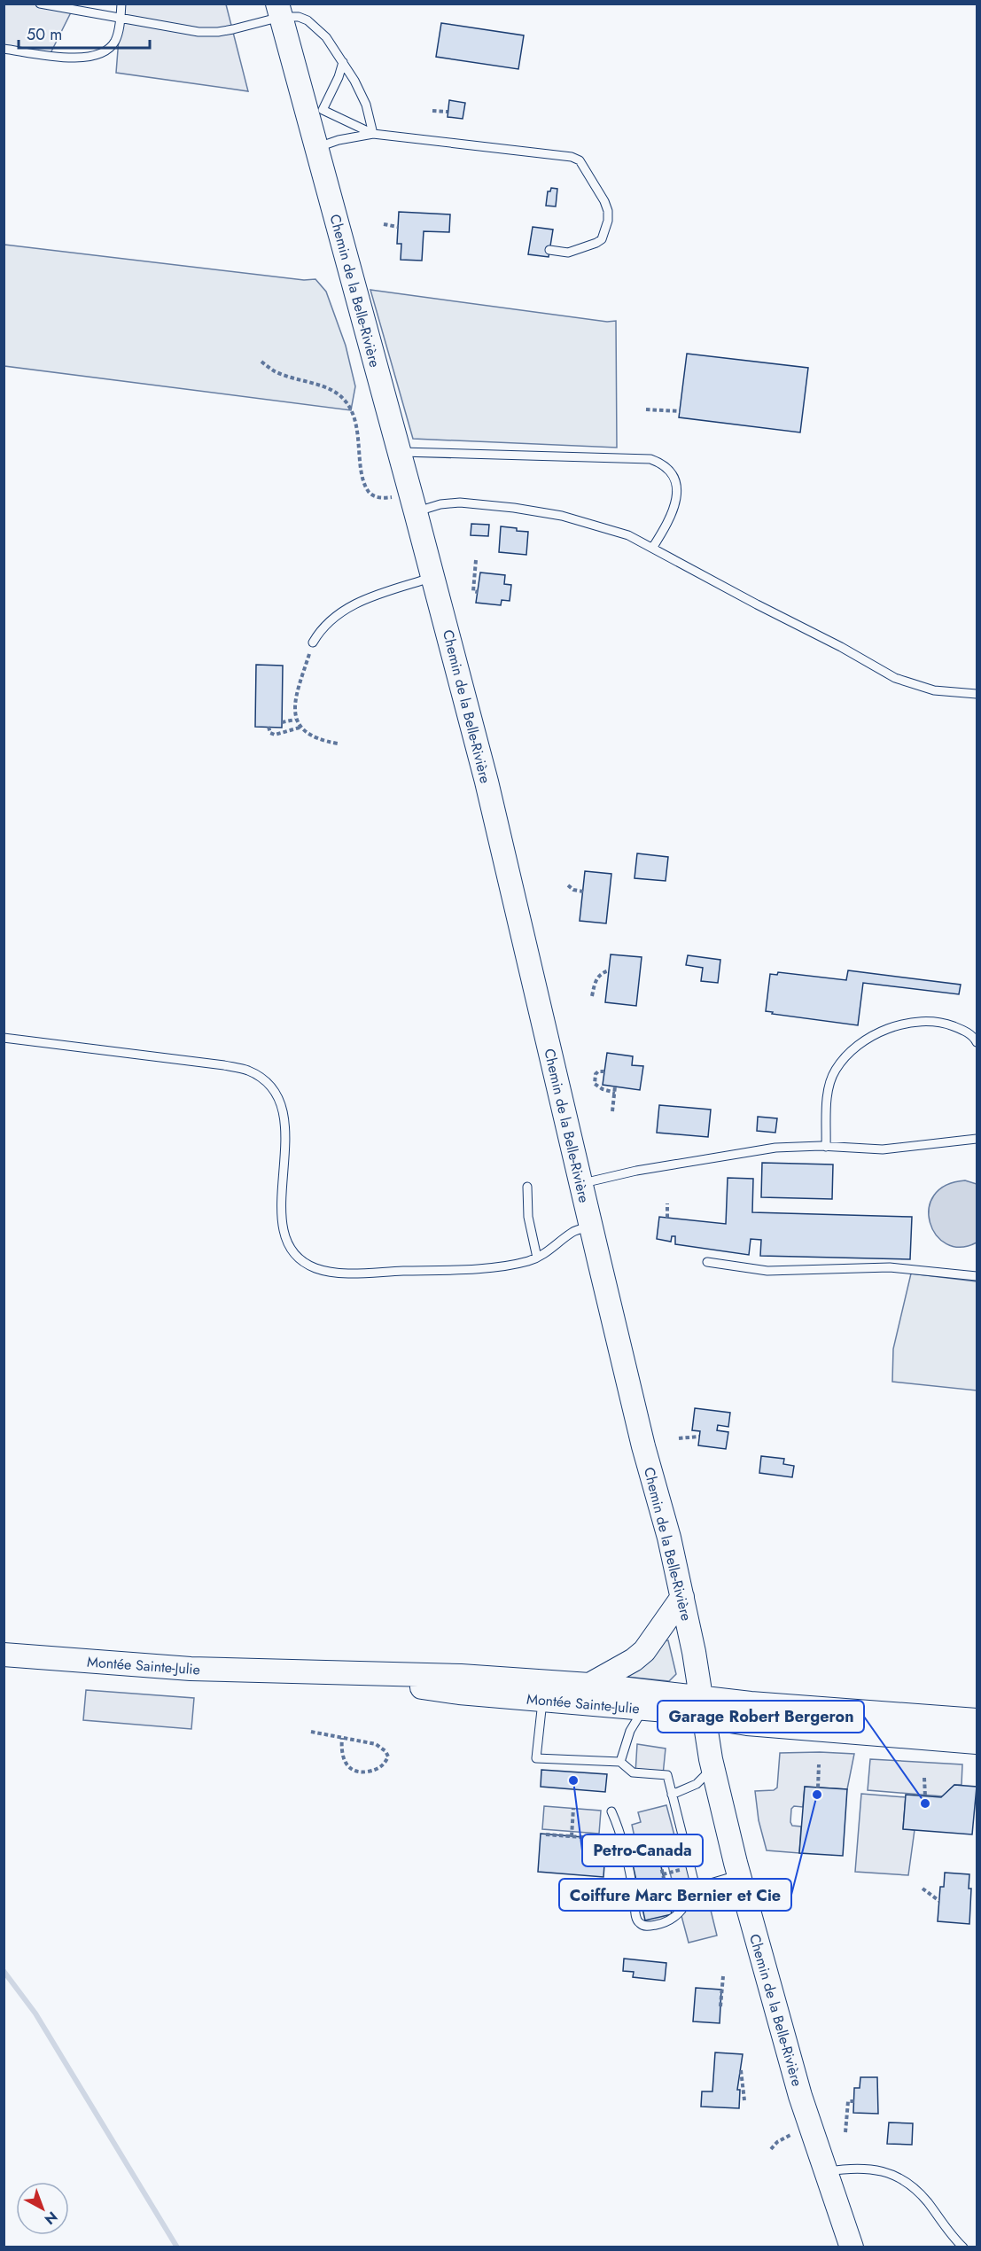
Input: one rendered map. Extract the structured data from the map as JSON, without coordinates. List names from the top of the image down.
{
  "streets": {
    "street": ["Chemin de la Belle-Rivière", "Montée Sainte-Julie"]
  },
  "crossings": [
    ["Chemin de la Belle-Rivière", "Montée Sainte-Julie"]
  ],
  "places": ["Petro-Canada", "Coiffure Marc Bernier et Cie", "Garage Robert Bergeron"],
  "scale_bar": "50 m",
  "north": "bottom right"
}
